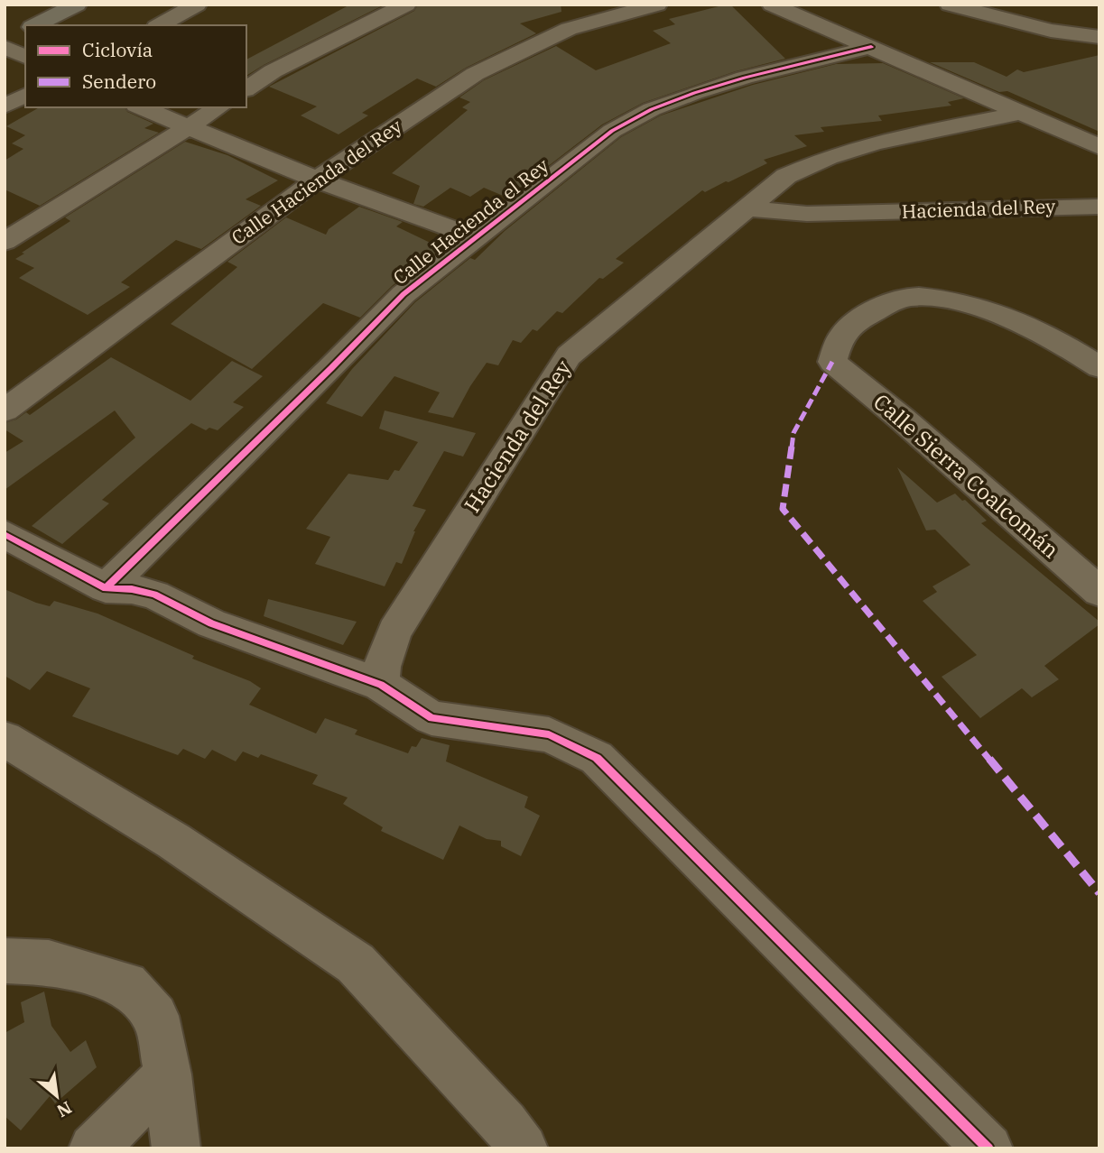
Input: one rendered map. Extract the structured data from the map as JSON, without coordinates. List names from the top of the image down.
{
  "streets": {
    "street": [
      "Calle Hacienda del Rey",
      "Hacienda del Rey",
      "Calle Hacienda el Rey",
      "Calle Sierra Coalcomán"
    ]
  },
  "legend": ["Ciclovía", "Sendero"],
  "north": "bottom right"
}
